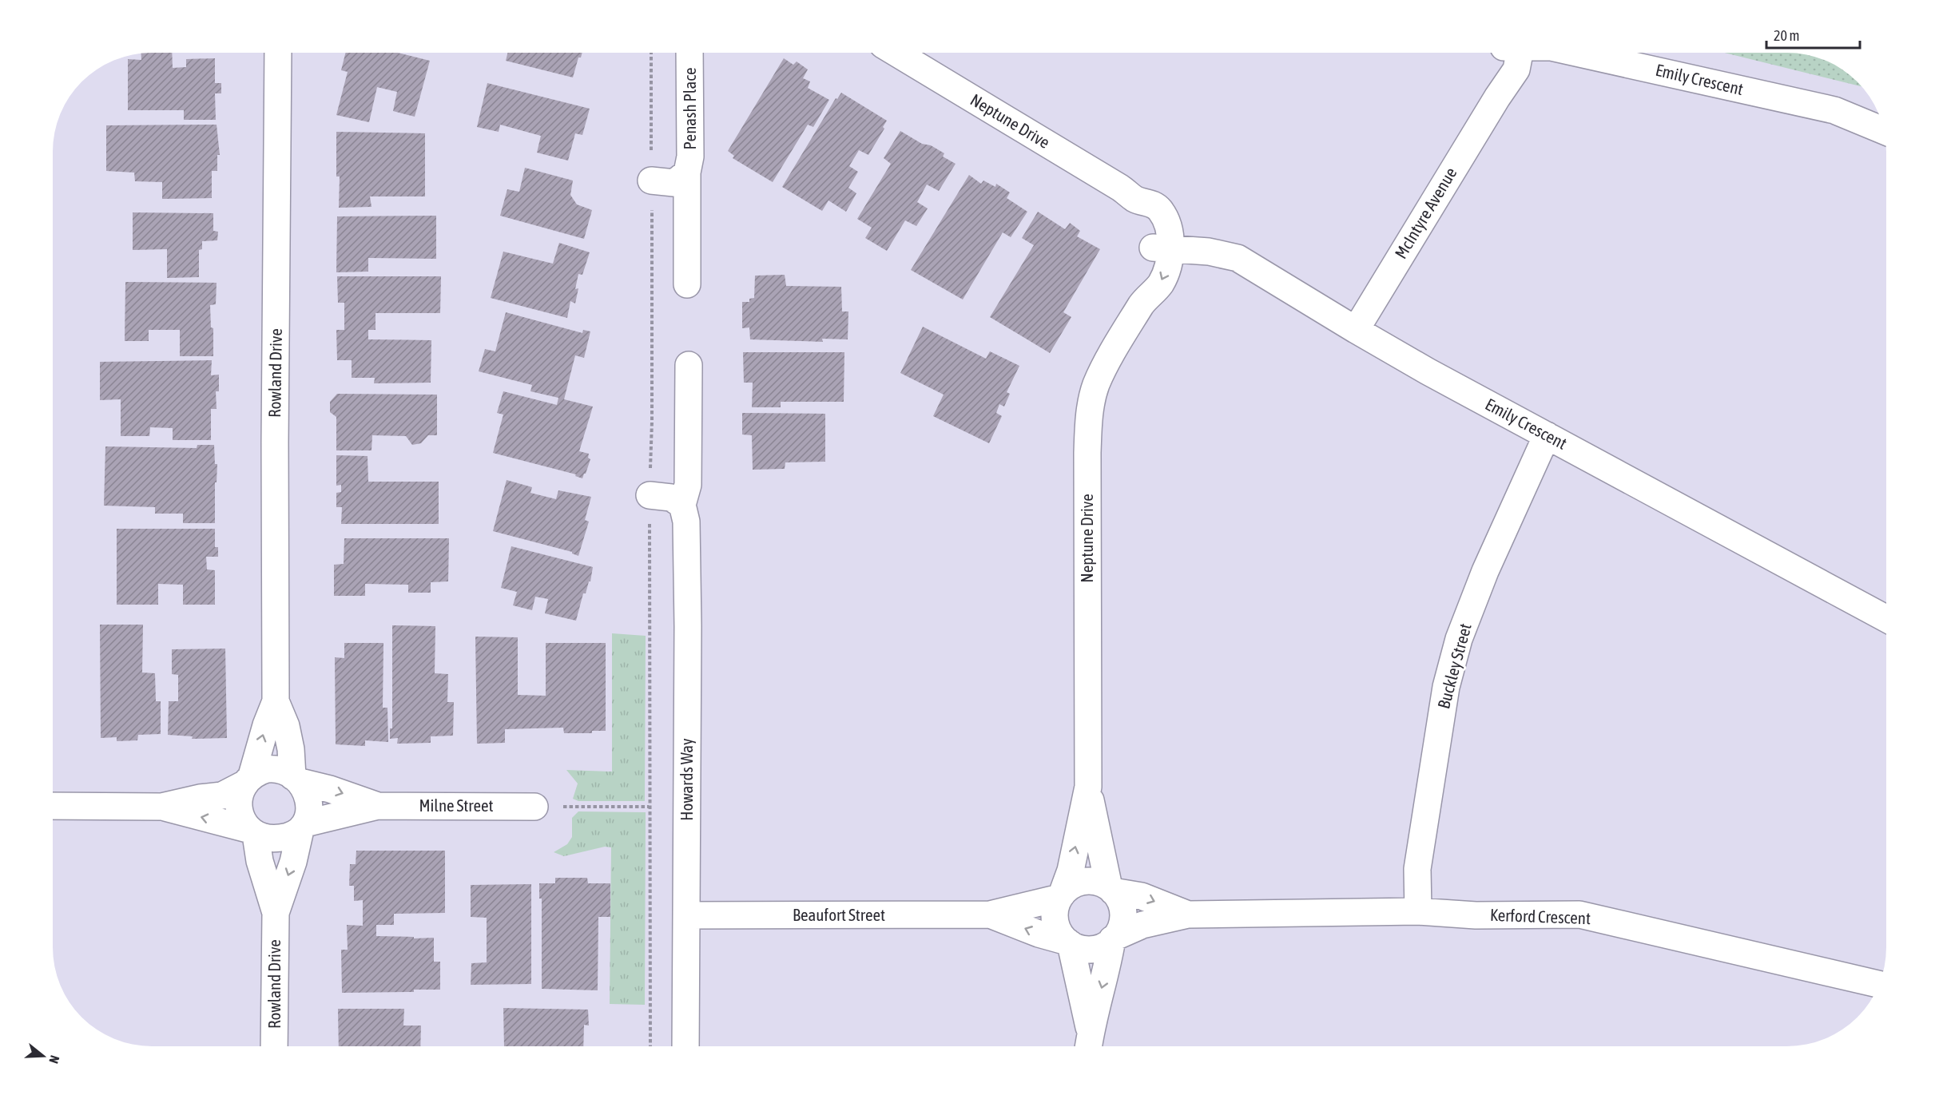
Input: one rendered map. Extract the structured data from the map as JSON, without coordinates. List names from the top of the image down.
{
  "streets": {
    "street": [
      "Emily Crescent",
      "Penash Place",
      "Neptune Drive",
      "McIntyre Avenue",
      "Rowland Drive",
      "Buckley Street",
      "Howards Way",
      "Milne Street",
      "Beaufort Street",
      "Kerford Crescent"
    ]
  },
  "crossings": [
    ["Emily Crescent", "Neptune Drive"],
    ["Emily Crescent", "McIntyre Avenue"],
    ["Emily Crescent", "Buckley Street"],
    ["Neptune Drive", "Beaufort Street"],
    ["Neptune Drive", "Kerford Crescent"],
    ["Rowland Drive", "Milne Street"],
    ["Buckley Street", "Kerford Crescent"],
    ["Howards Way", "Beaufort Street"],
    ["Beaufort Street", "Kerford Crescent"]
  ],
  "scale_bar": "20 m",
  "north": "right"
}
